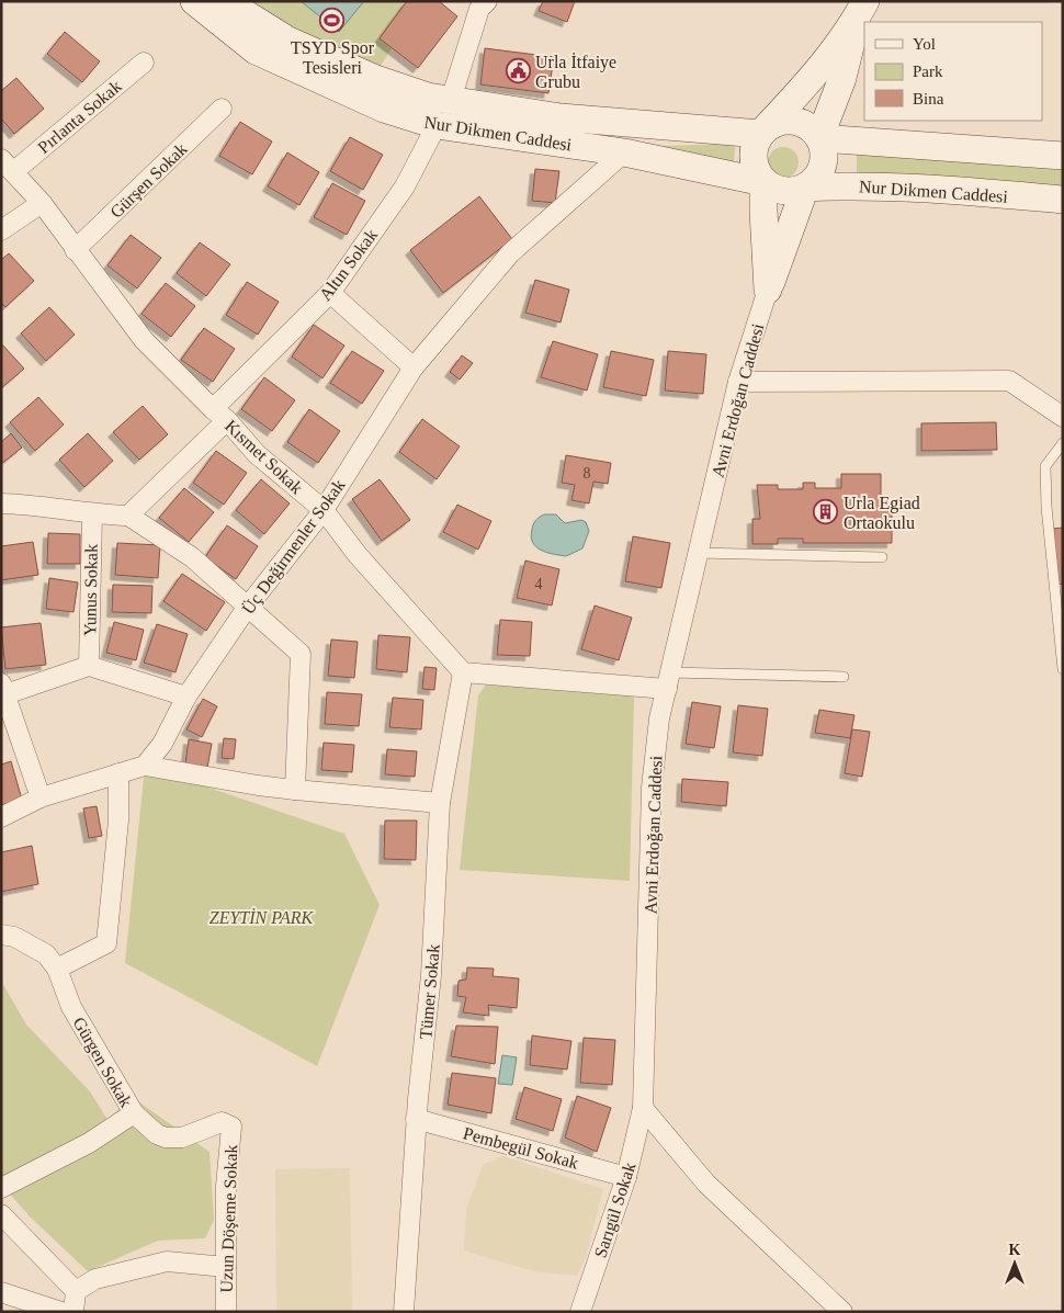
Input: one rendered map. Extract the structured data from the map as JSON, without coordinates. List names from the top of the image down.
{
  "streets": {
    "main road": ["Nur Dikmen Caddesi"],
    "street": [
      "Pırlanta Sokak",
      "Gürşen Sokak",
      "Altın Sokak",
      "Avni Erdoğan Caddesi",
      "Kısmet Sokak",
      "Üç Değirmenler Sokak",
      "Yunus Sokak",
      "Tümer Sokak",
      "Gürgen Sokak",
      "Pembegül Sokak",
      "Sarıgül Sokak",
      "Uzun Döşeme Sokak"
    ]
  },
  "crossings": [
    ["Pırlanta Sokak", "Kısmet Sokak"],
    ["Nur Dikmen Caddesi", "Altın Sokak"],
    ["Nur Dikmen Caddesi", "Üç Değirmenler Sokak"],
    ["Gürşen Sokak", "Kısmet Sokak"],
    ["Altın Sokak", "Kısmet Sokak"],
    ["Avni Erdoğan Caddesi", "Sarıgül Sokak"],
    ["Kısmet Sokak", "Üç Değirmenler Sokak"],
    ["Kısmet Sokak", "Tümer Sokak"],
    ["Tümer Sokak", "Pembegül Sokak"],
    ["Gürgen Sokak", "Uzun Döşeme Sokak"],
    ["Pembegül Sokak", "Sarıgül Sokak"]
  ],
  "parks": ["ZEYTİN PARK"],
  "places": {
    "sports": ["TSYD Spor Tesisleri"],
    "public building": ["Urla İtfaiye Grubu"],
    "building": ["Urla Egiad Ortaokulu"]
  },
  "house_numbers": ["8", "4"],
  "legend": ["Yol", "Park", "Bina"],
  "north": "top"
}
